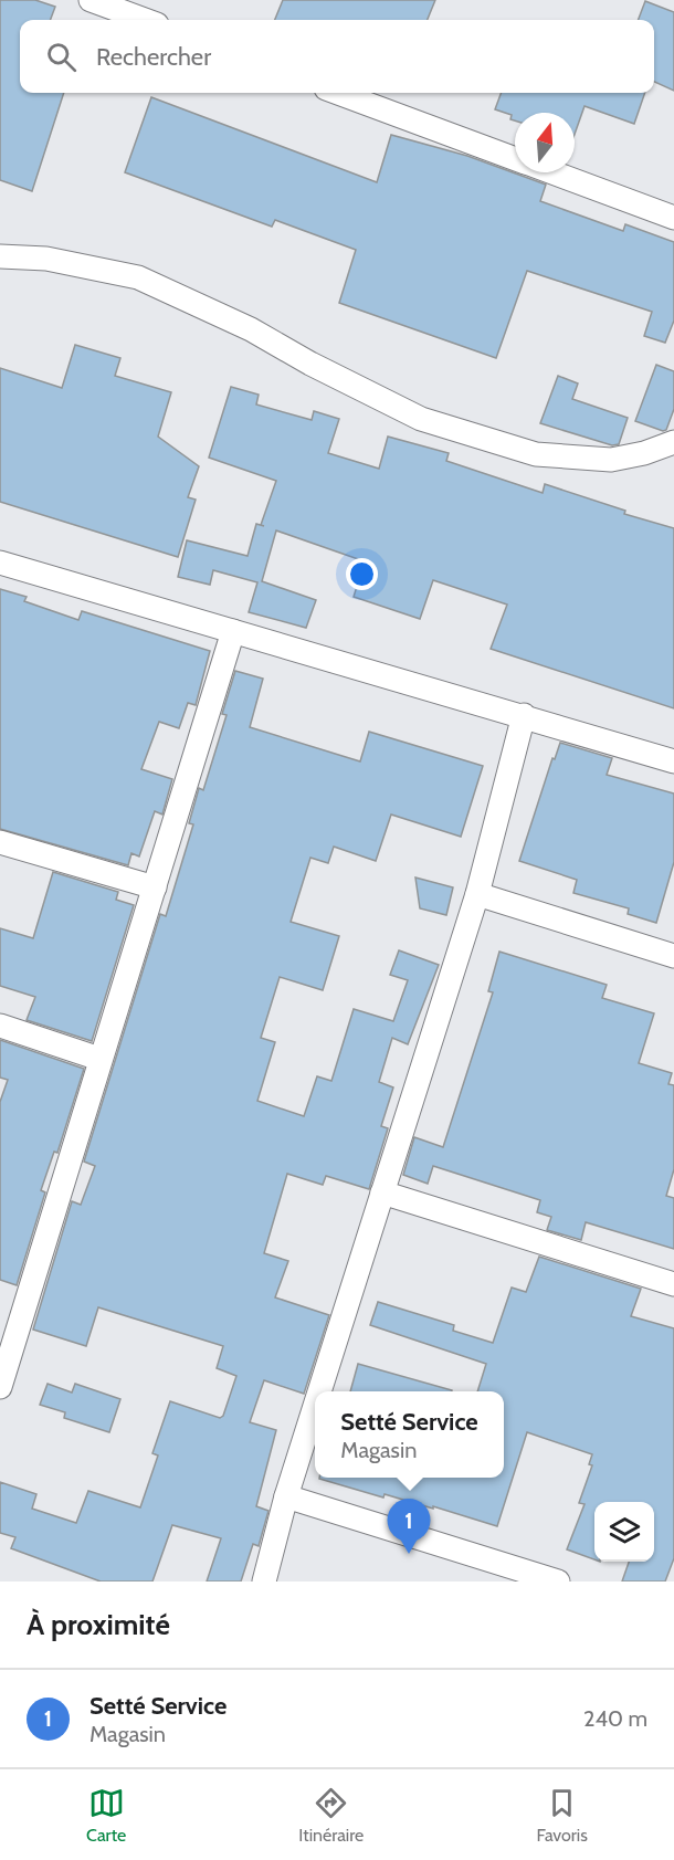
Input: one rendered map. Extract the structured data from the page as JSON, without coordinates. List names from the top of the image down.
{
  "north": "top",
  "page": {
    "search": "Rechercher",
    "popup": ["Setté Service", "Magasin"],
    "pins": "1",
    "heading": "À proximité",
    "list": [
      {
        "mark": "1",
        "name": "Setté Service",
        "note": "Magasin",
        "value": "240 m"
      }
    ],
    "nav": ["Carte", "Itinéraire", "Favoris"]
  }
}
